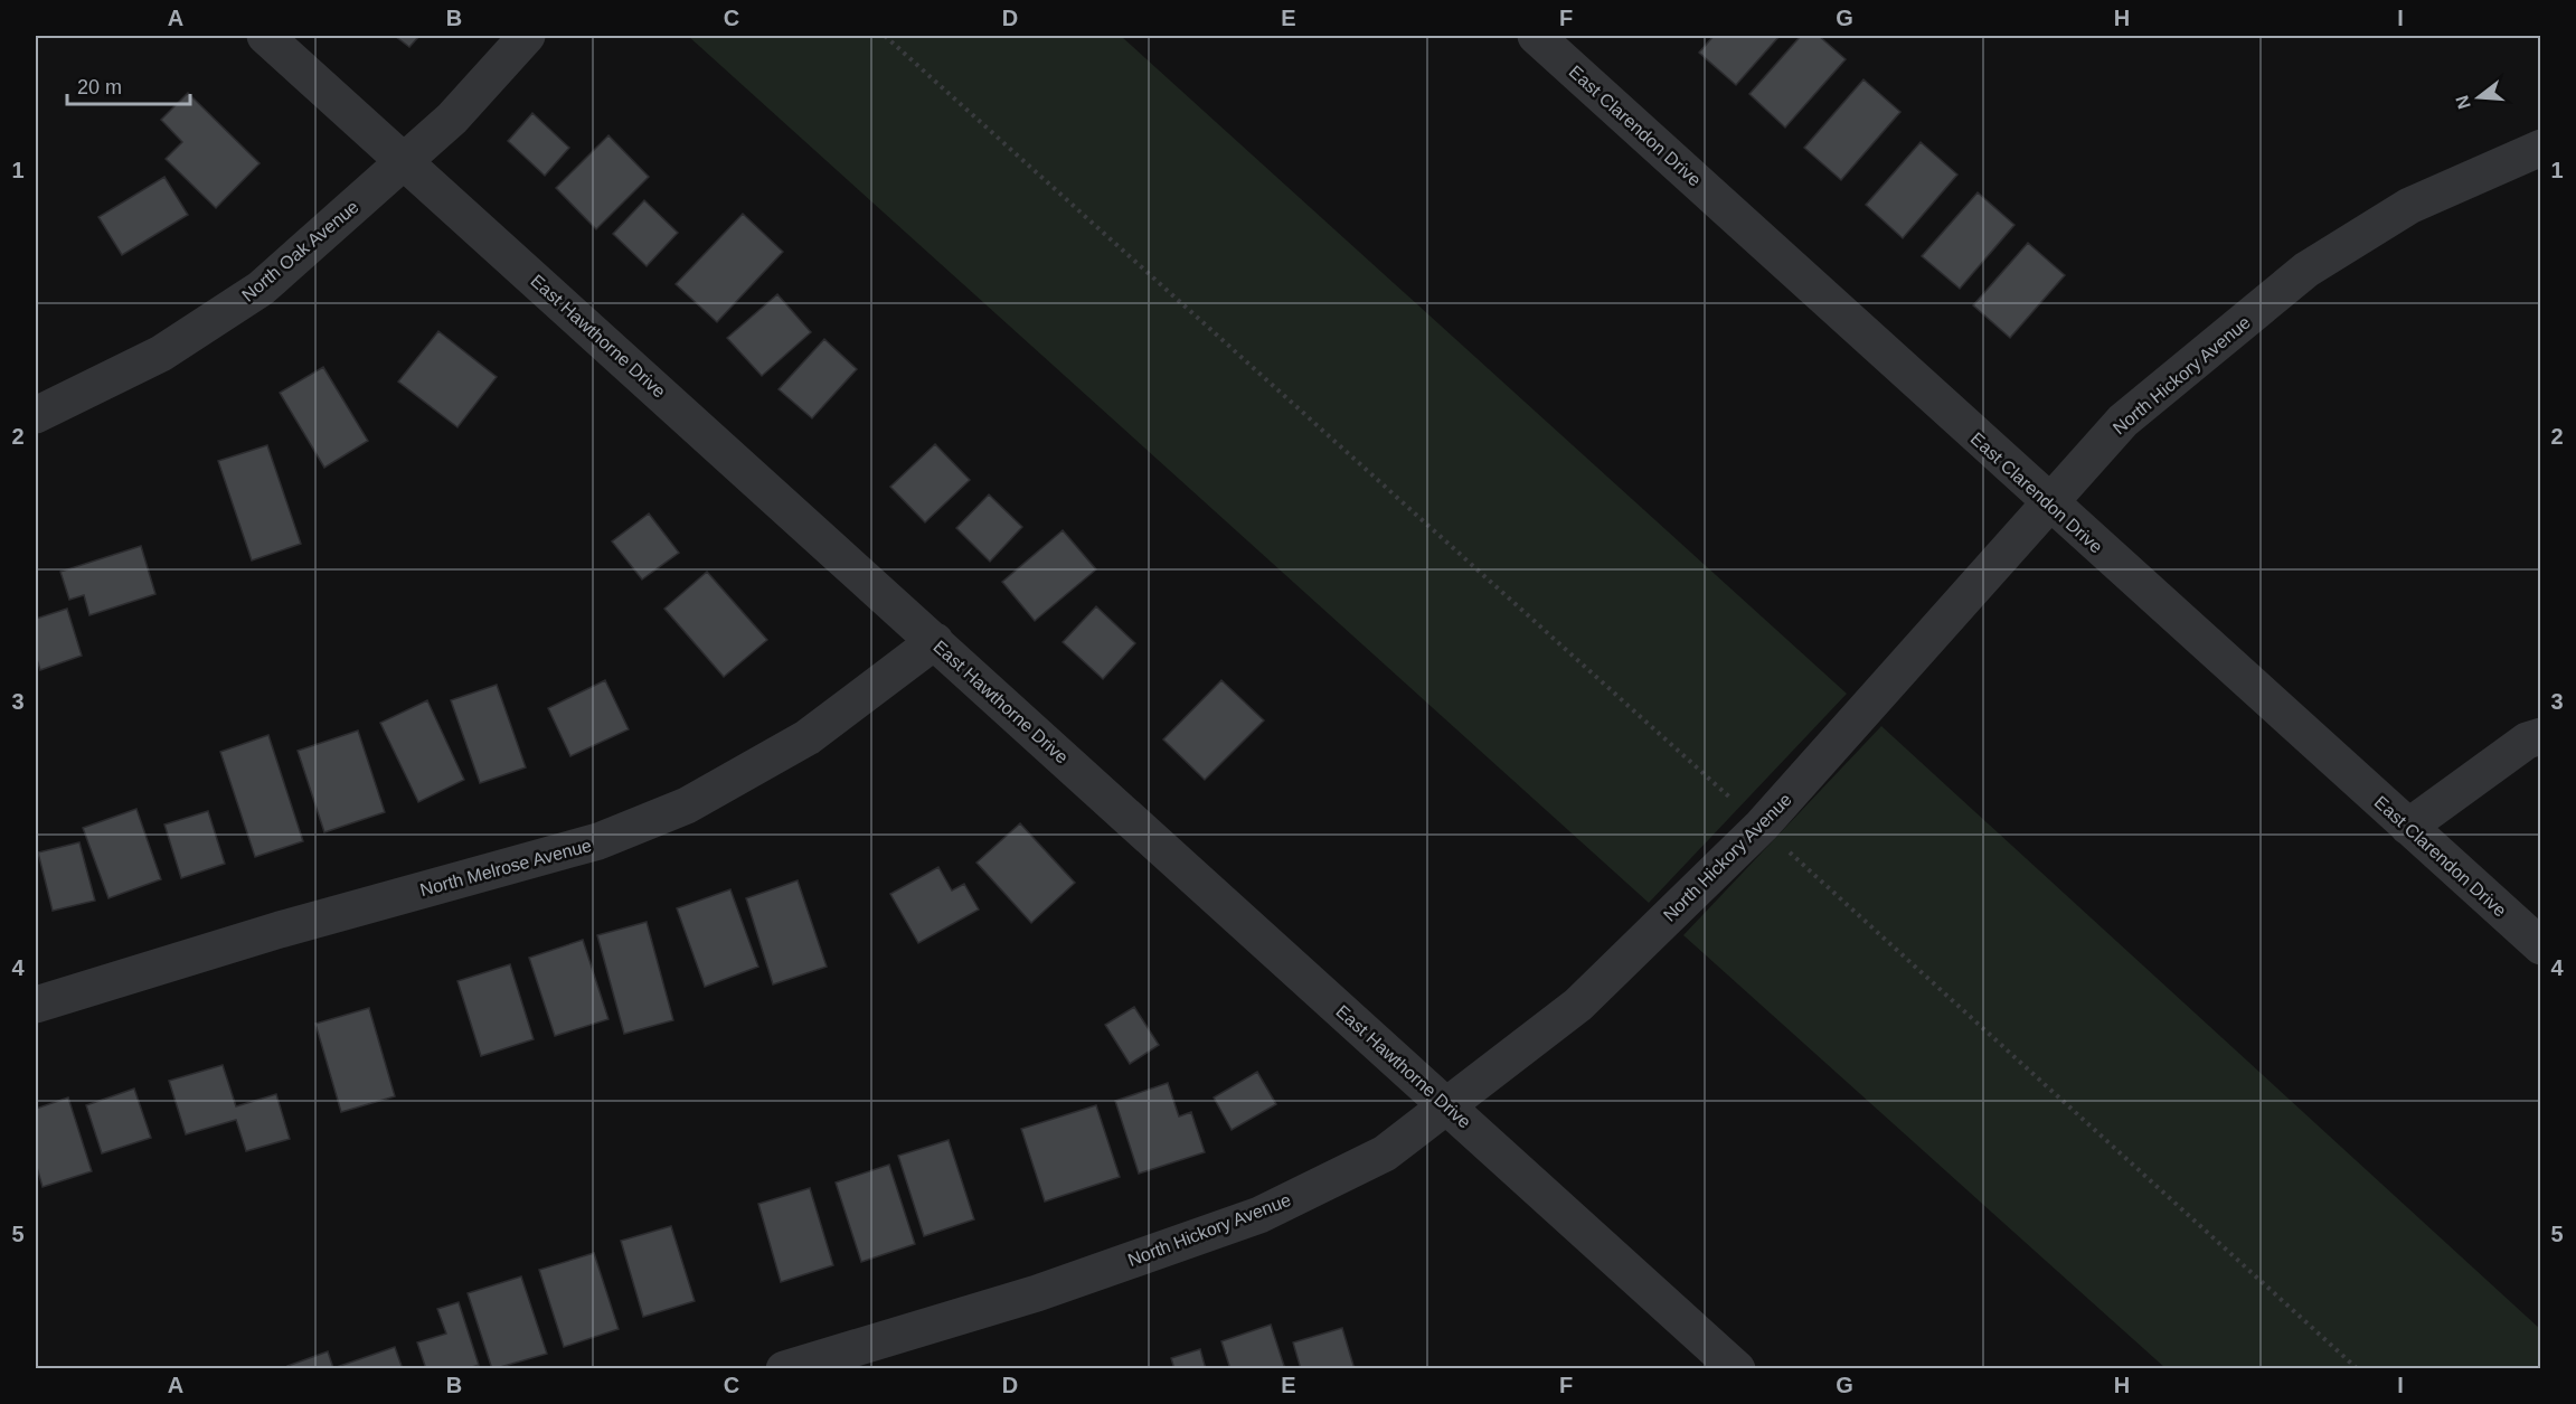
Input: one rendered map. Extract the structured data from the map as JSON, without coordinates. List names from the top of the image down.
{
  "streets": {
    "street": [
      "East Clarendon Drive",
      "North Oak Avenue",
      "East Hawthorne Drive",
      "North Hickory Avenue",
      "North Melrose Avenue"
    ]
  },
  "crossings": [
    ["East Clarendon Drive", "North Hickory Avenue"],
    ["North Oak Avenue", "East Hawthorne Drive"],
    ["East Hawthorne Drive", "North Hickory Avenue"],
    ["East Hawthorne Drive", "North Melrose Avenue"]
  ],
  "scale_bar": "20 m",
  "north": "left",
  "grid": {
    "columns": [
      "A",
      "B",
      "C",
      "D",
      "E",
      "F",
      "G",
      "H",
      "I"
    ],
    "rows": [
      "1",
      "2",
      "3",
      "4",
      "5"
    ]
  }
}
